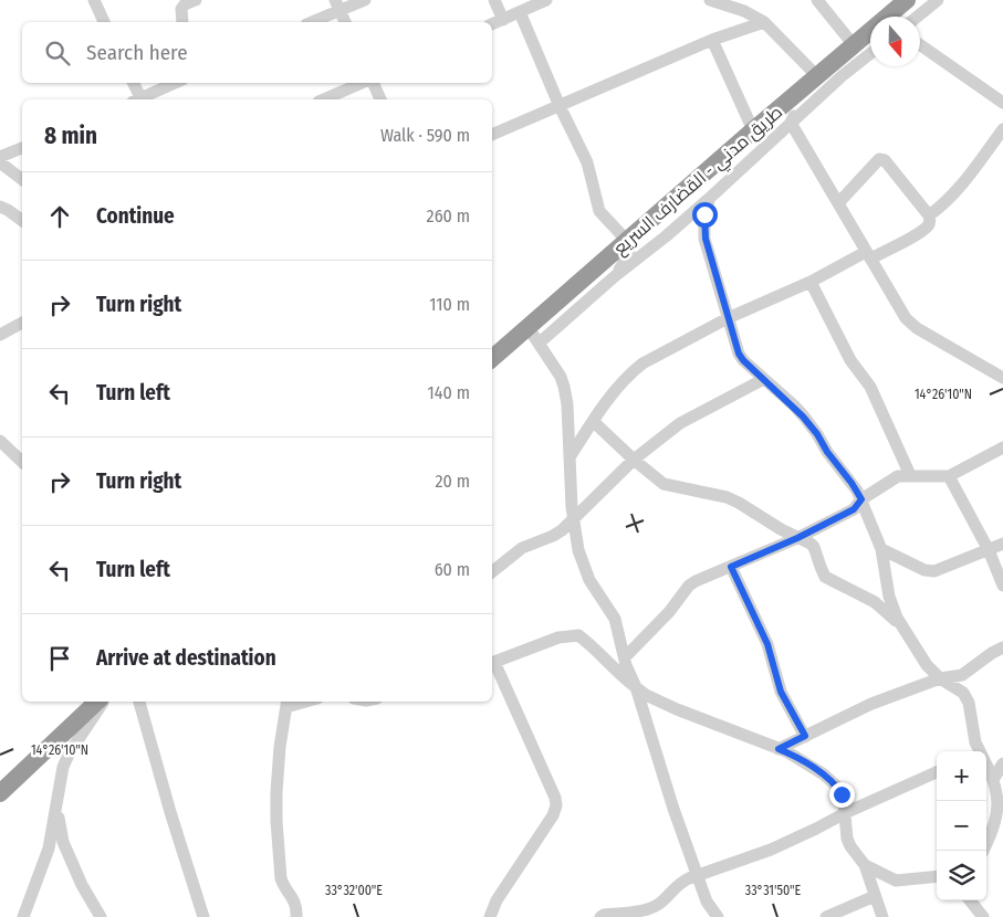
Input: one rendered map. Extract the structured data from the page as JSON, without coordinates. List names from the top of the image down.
{
  "streets": {
    "highway": ["طريق مدني - القضارف السريع"]
  },
  "north": "bottom",
  "page": {
    "search": "Search here",
    "heading": ["8 min", "Walk · 590 m"],
    "list": [
      ["Continue", "260 m"],
      ["Turn right", "110 m"],
      ["Turn left", "140 m"],
      ["Turn right", "20 m"],
      ["Turn left", "60 m"],
      "Arrive at destination"
    ],
    "map_buttons": ["+", "−"]
  },
  "coordinates": ["14°26'10\"N", "33°32'00\"E", "33°31'50\"E"]
}
